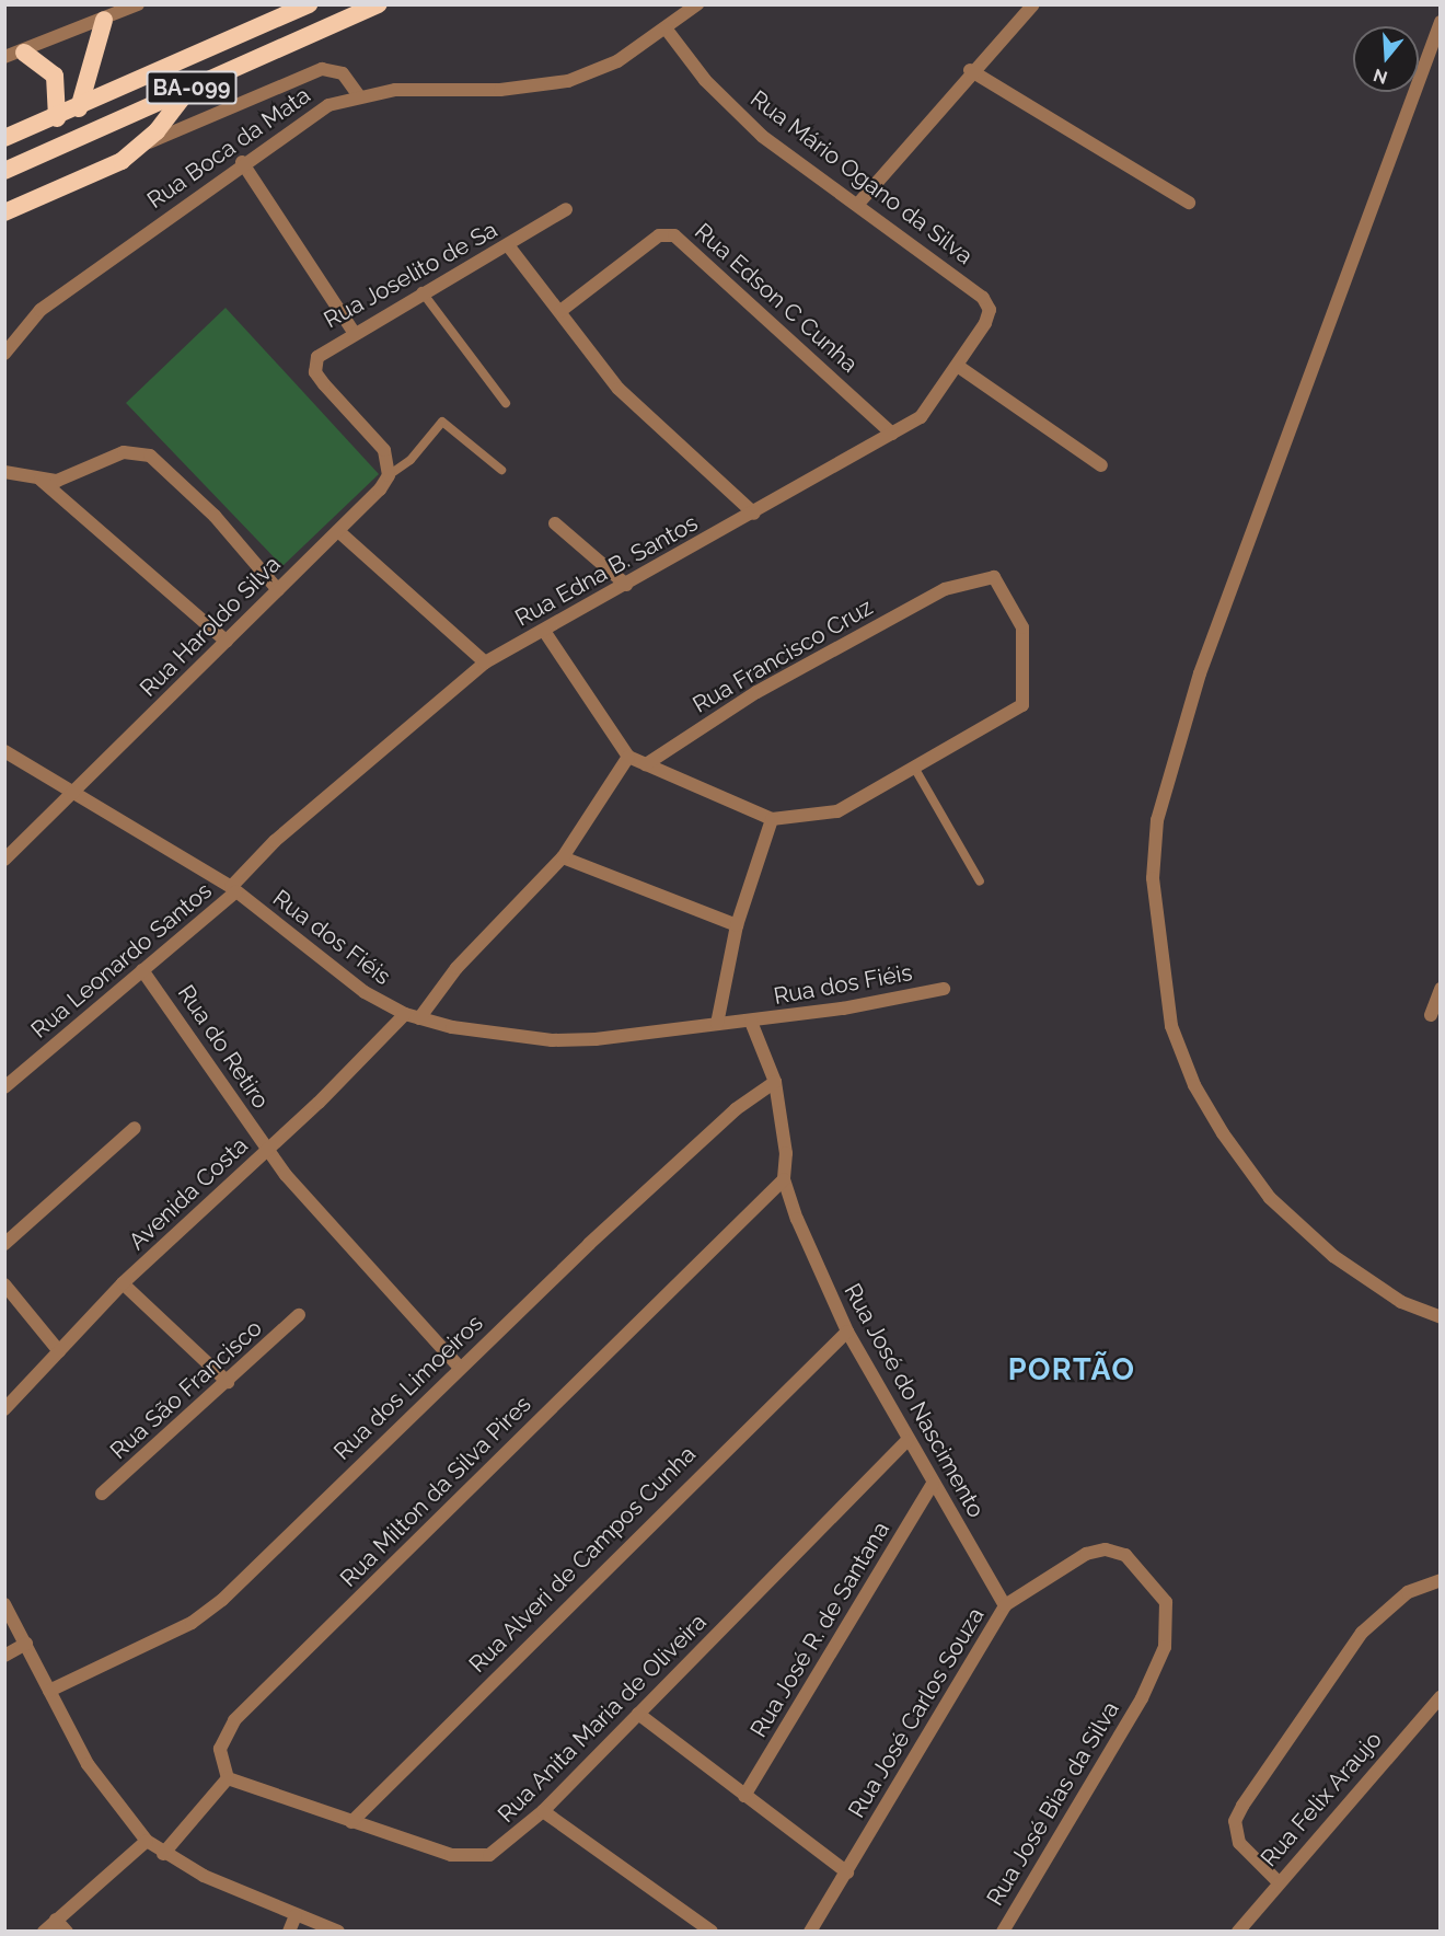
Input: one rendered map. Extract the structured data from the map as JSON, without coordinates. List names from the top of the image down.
{
  "streets": {
    "highway": ["BA-099"],
    "street": [
      "Rua Boca da Mata",
      "Rua Mário Ogano da Silva",
      "Rua Joselito de Sa",
      "Rua Edson C Cunha",
      "Rua Edna B. Santos",
      "Rua Haroldo Silva",
      "Rua Francisco Cruz",
      "Rua dos Fiéis",
      "Rua Leonardo Santos",
      "Rua do Retiro",
      "Avenida Costa",
      "Rua dos Limoeiros",
      "Rua São Francisco",
      "Rua José do Nascimento",
      "Rua Milton da Silva Pires",
      "Rua Alveri de Campos Cunha",
      "Rua José R. de Santana",
      "Rua José Carlos Souza",
      "Rua Anita Maria de Oliveira",
      "Rua Felix Araujo",
      "Rua José Bias da Silva"
    ]
  },
  "crossings": [
    ["Rua Boca da Mata", "Rua Mário Ogano da Silva"],
    ["Rua Mário Ogano da Silva", "Rua Edna B. Santos"],
    ["Rua Joselito de Sa", "Rua Haroldo Silva"],
    ["Rua Edson C Cunha", "Rua Edna B. Santos"],
    ["Rua Edna B. Santos", "Rua dos Fiéis"],
    ["Rua Edna B. Santos", "Rua Leonardo Santos"],
    ["Rua Haroldo Silva", "Rua dos Fiéis"],
    ["Rua dos Fiéis", "Rua Leonardo Santos"],
    ["Rua dos Fiéis", "Avenida Costa"],
    ["Rua dos Fiéis", "Rua José do Nascimento"],
    ["Rua Leonardo Santos", "Rua do Retiro"],
    ["Rua do Retiro", "Avenida Costa"],
    ["Rua do Retiro", "Rua dos Limoeiros"],
    ["Rua dos Limoeiros", "Rua José do Nascimento"],
    ["Rua José do Nascimento", "Rua Milton da Silva Pires"],
    ["Rua José do Nascimento", "Rua Alveri de Campos Cunha"],
    ["Rua José do Nascimento", "Rua José R. de Santana"],
    ["Rua José do Nascimento", "Rua José Carlos Souza"],
    ["Rua José do Nascimento", "Rua Anita Maria de Oliveira"],
    ["Rua Milton da Silva Pires", "Rua Anita Maria de Oliveira"],
    ["Rua Alveri de Campos Cunha", "Rua Anita Maria de Oliveira"],
    ["Rua José Carlos Souza", "Rua José Bias da Silva"]
  ],
  "districts": ["PORTÃO"],
  "north": "bottom"
}
